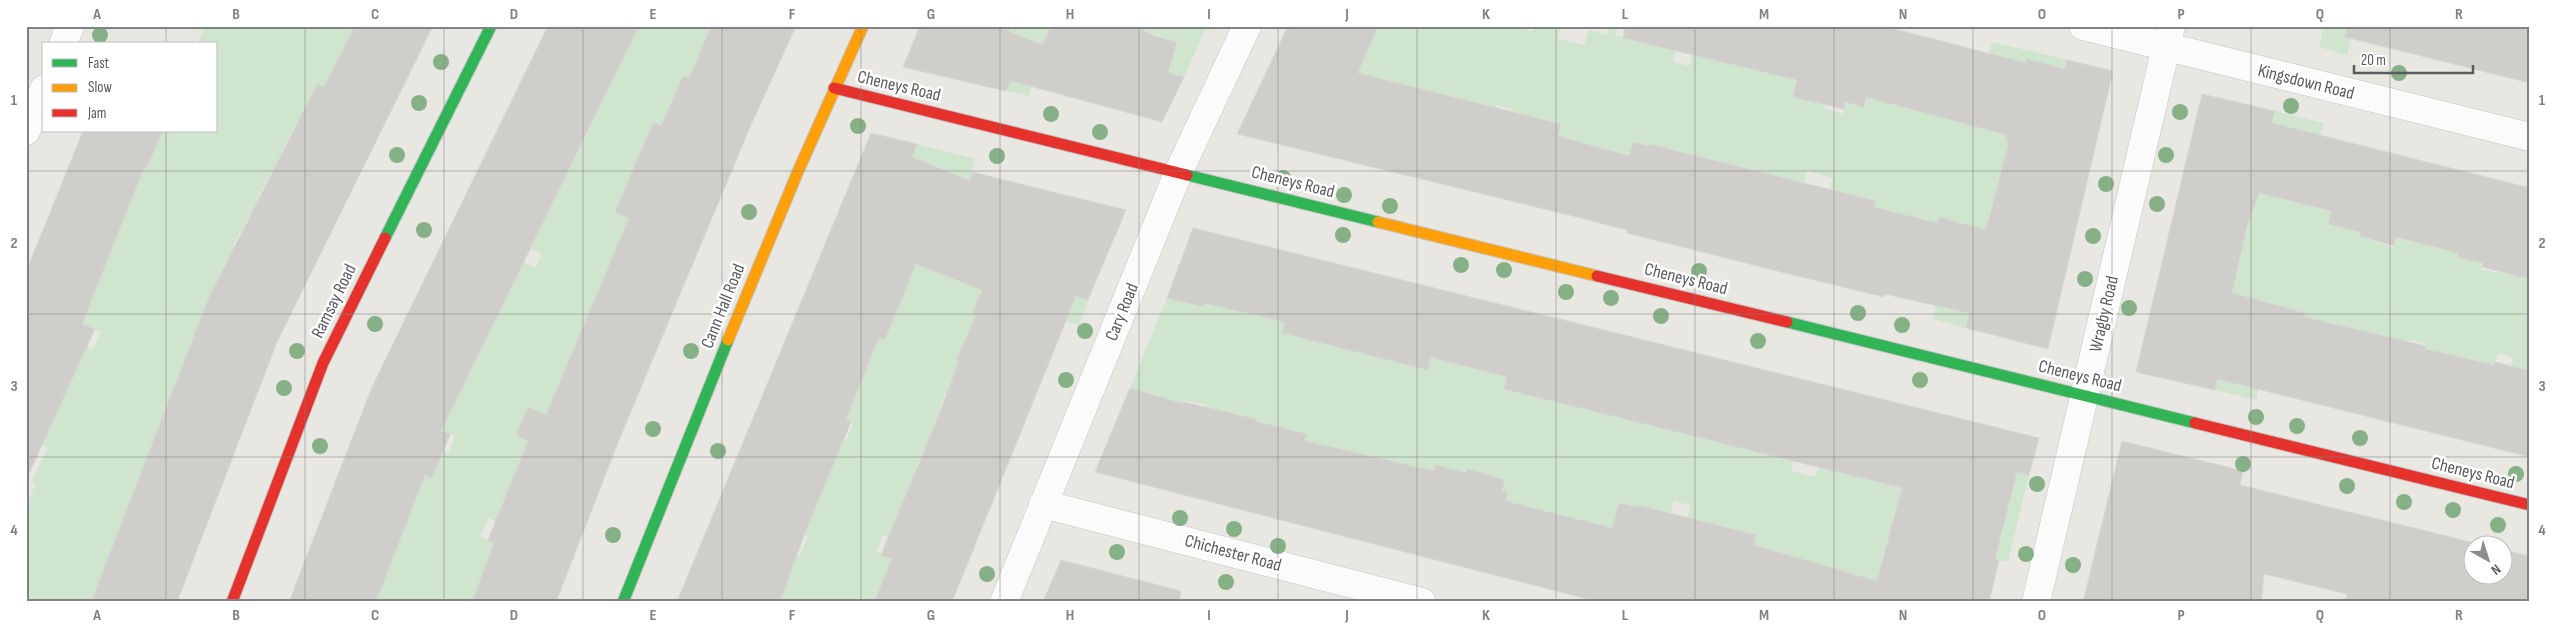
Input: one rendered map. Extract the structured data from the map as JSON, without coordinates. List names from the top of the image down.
{
  "streets": {
    "street": [
      "Kingsdown Road",
      "Cheneys Road",
      "Ramsay Road",
      "Cann Hall Road",
      "Cary Road",
      "Wragby Road",
      "Chichester Road"
    ]
  },
  "crossings": [
    ["Kingsdown Road", "Wragby Road"],
    ["Cheneys Road", "Cann Hall Road"],
    ["Cheneys Road", "Cary Road"],
    ["Cheneys Road", "Wragby Road"],
    ["Cary Road", "Chichester Road"]
  ],
  "legend": ["Fast", "Slow", "Jam"],
  "scale_bar": "20 m",
  "north": "bottom right",
  "grid": {
    "columns": [
      "A",
      "B",
      "C",
      "D",
      "E",
      "F",
      "G",
      "H",
      "I",
      "J",
      "K",
      "L",
      "M",
      "N",
      "O",
      "P",
      "Q",
      "R"
    ],
    "rows": [
      "1",
      "2",
      "3",
      "4"
    ]
  }
}
